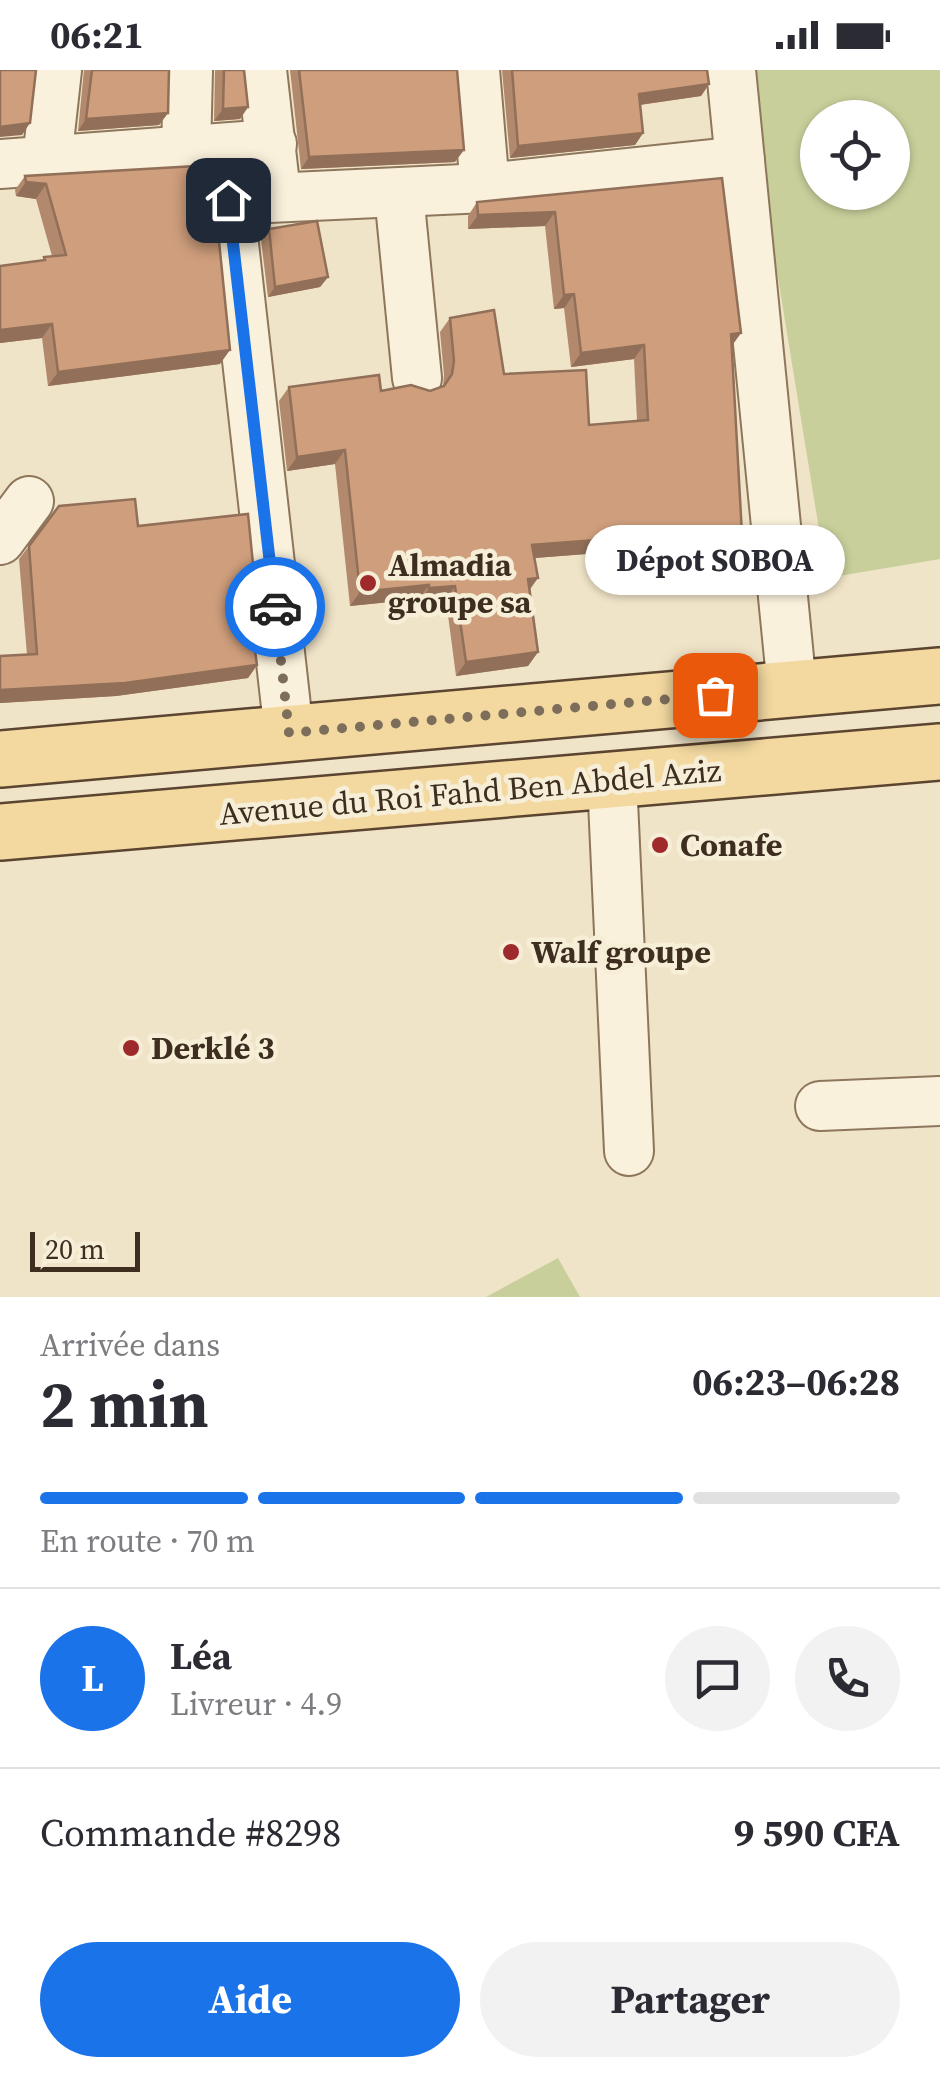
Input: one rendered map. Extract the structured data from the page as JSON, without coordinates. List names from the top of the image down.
{
  "streets": {
    "main road": ["Avenue du Roi Fahd Ben Abdel Aziz"]
  },
  "places": [
    "Almadia groupe sa",
    "Dépot SOBOA",
    "Conafe",
    "Walf groupe",
    "Derklé 3"
  ],
  "scale_bar": "20 m",
  "page": {
    "status": "06:21",
    "bubble": "Dépot SOBOA",
    "scale": "20 m",
    "heading": ["2 min", "Arrivée dans", "06:23–06:28"],
    "panel": [
      "Léa",
      "Livreur · 4.9",
      "Commande #8298",
      "9 590 CFA"
    ],
    "bar": "En route · 70 m",
    "round": "L",
    "buttons": ["Aide", "Partager"]
  }
}
